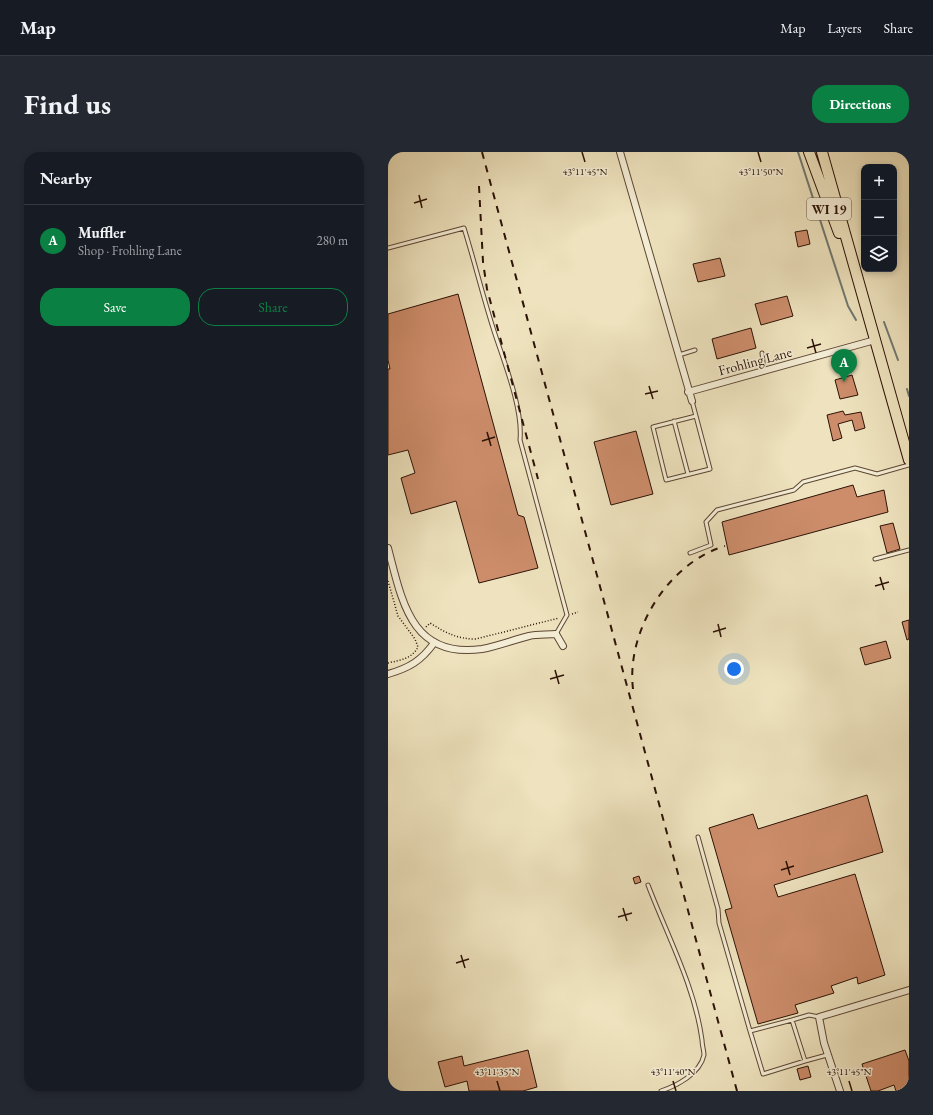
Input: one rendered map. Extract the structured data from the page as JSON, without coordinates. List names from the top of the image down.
{
  "streets": {
    "main road": ["WI 19"],
    "street": ["Frohling Lane"]
  },
  "crossings": [
    ["WI 19", "Frohling Lane"]
  ],
  "page": {
    "header": "Map",
    "nav": ["Map", "Layers", "Share"],
    "buttons": [
      "Directions",
      ["Save", "Share"]
    ],
    "title": "Find us",
    "heading": "Nearby",
    "map_buttons": ["+", "−"],
    "list": [
      {
        "mark": "A",
        "name": "Muffler",
        "note": "Shop · Frohling Lane",
        "value": "280 m"
      }
    ],
    "pins": "A"
  },
  "coordinates": [
    "43°11'45\"N",
    "43°11'50\"N",
    "43°11'35\"N",
    "43°11'40\"N"
  ]
}
